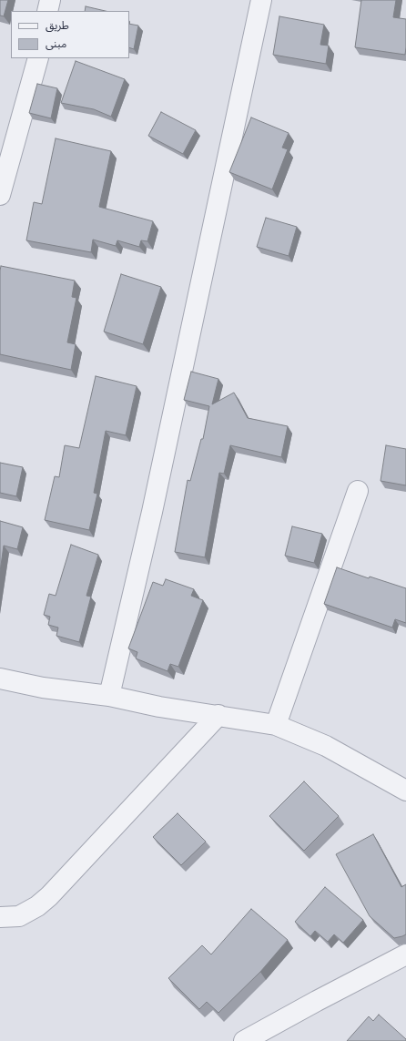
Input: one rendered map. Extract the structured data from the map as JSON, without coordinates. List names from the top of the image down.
{
  "legend": ["طريق", "مبنى"]
}
